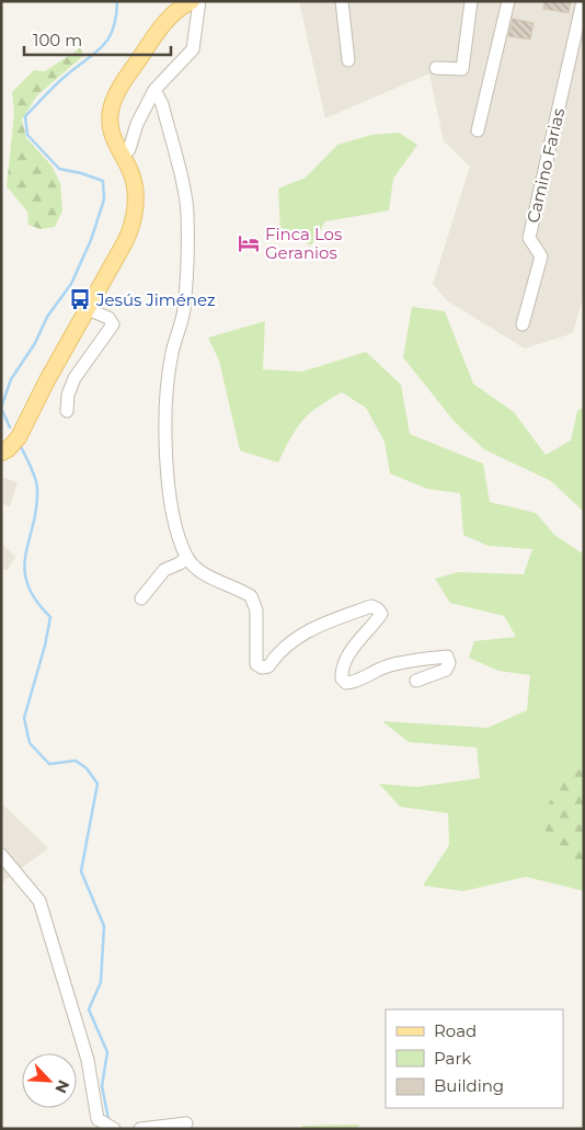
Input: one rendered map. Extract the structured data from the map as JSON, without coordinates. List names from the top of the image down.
{
  "streets": {
    "street": ["Camino Farias"]
  },
  "places": {
    "hotel": ["Finca Los Geranios"],
    "bus stop": ["Jesús Jiménez"]
  },
  "legend": ["Road", "Park", "Building"],
  "scale_bar": "100 m",
  "north": "bottom right"
}
